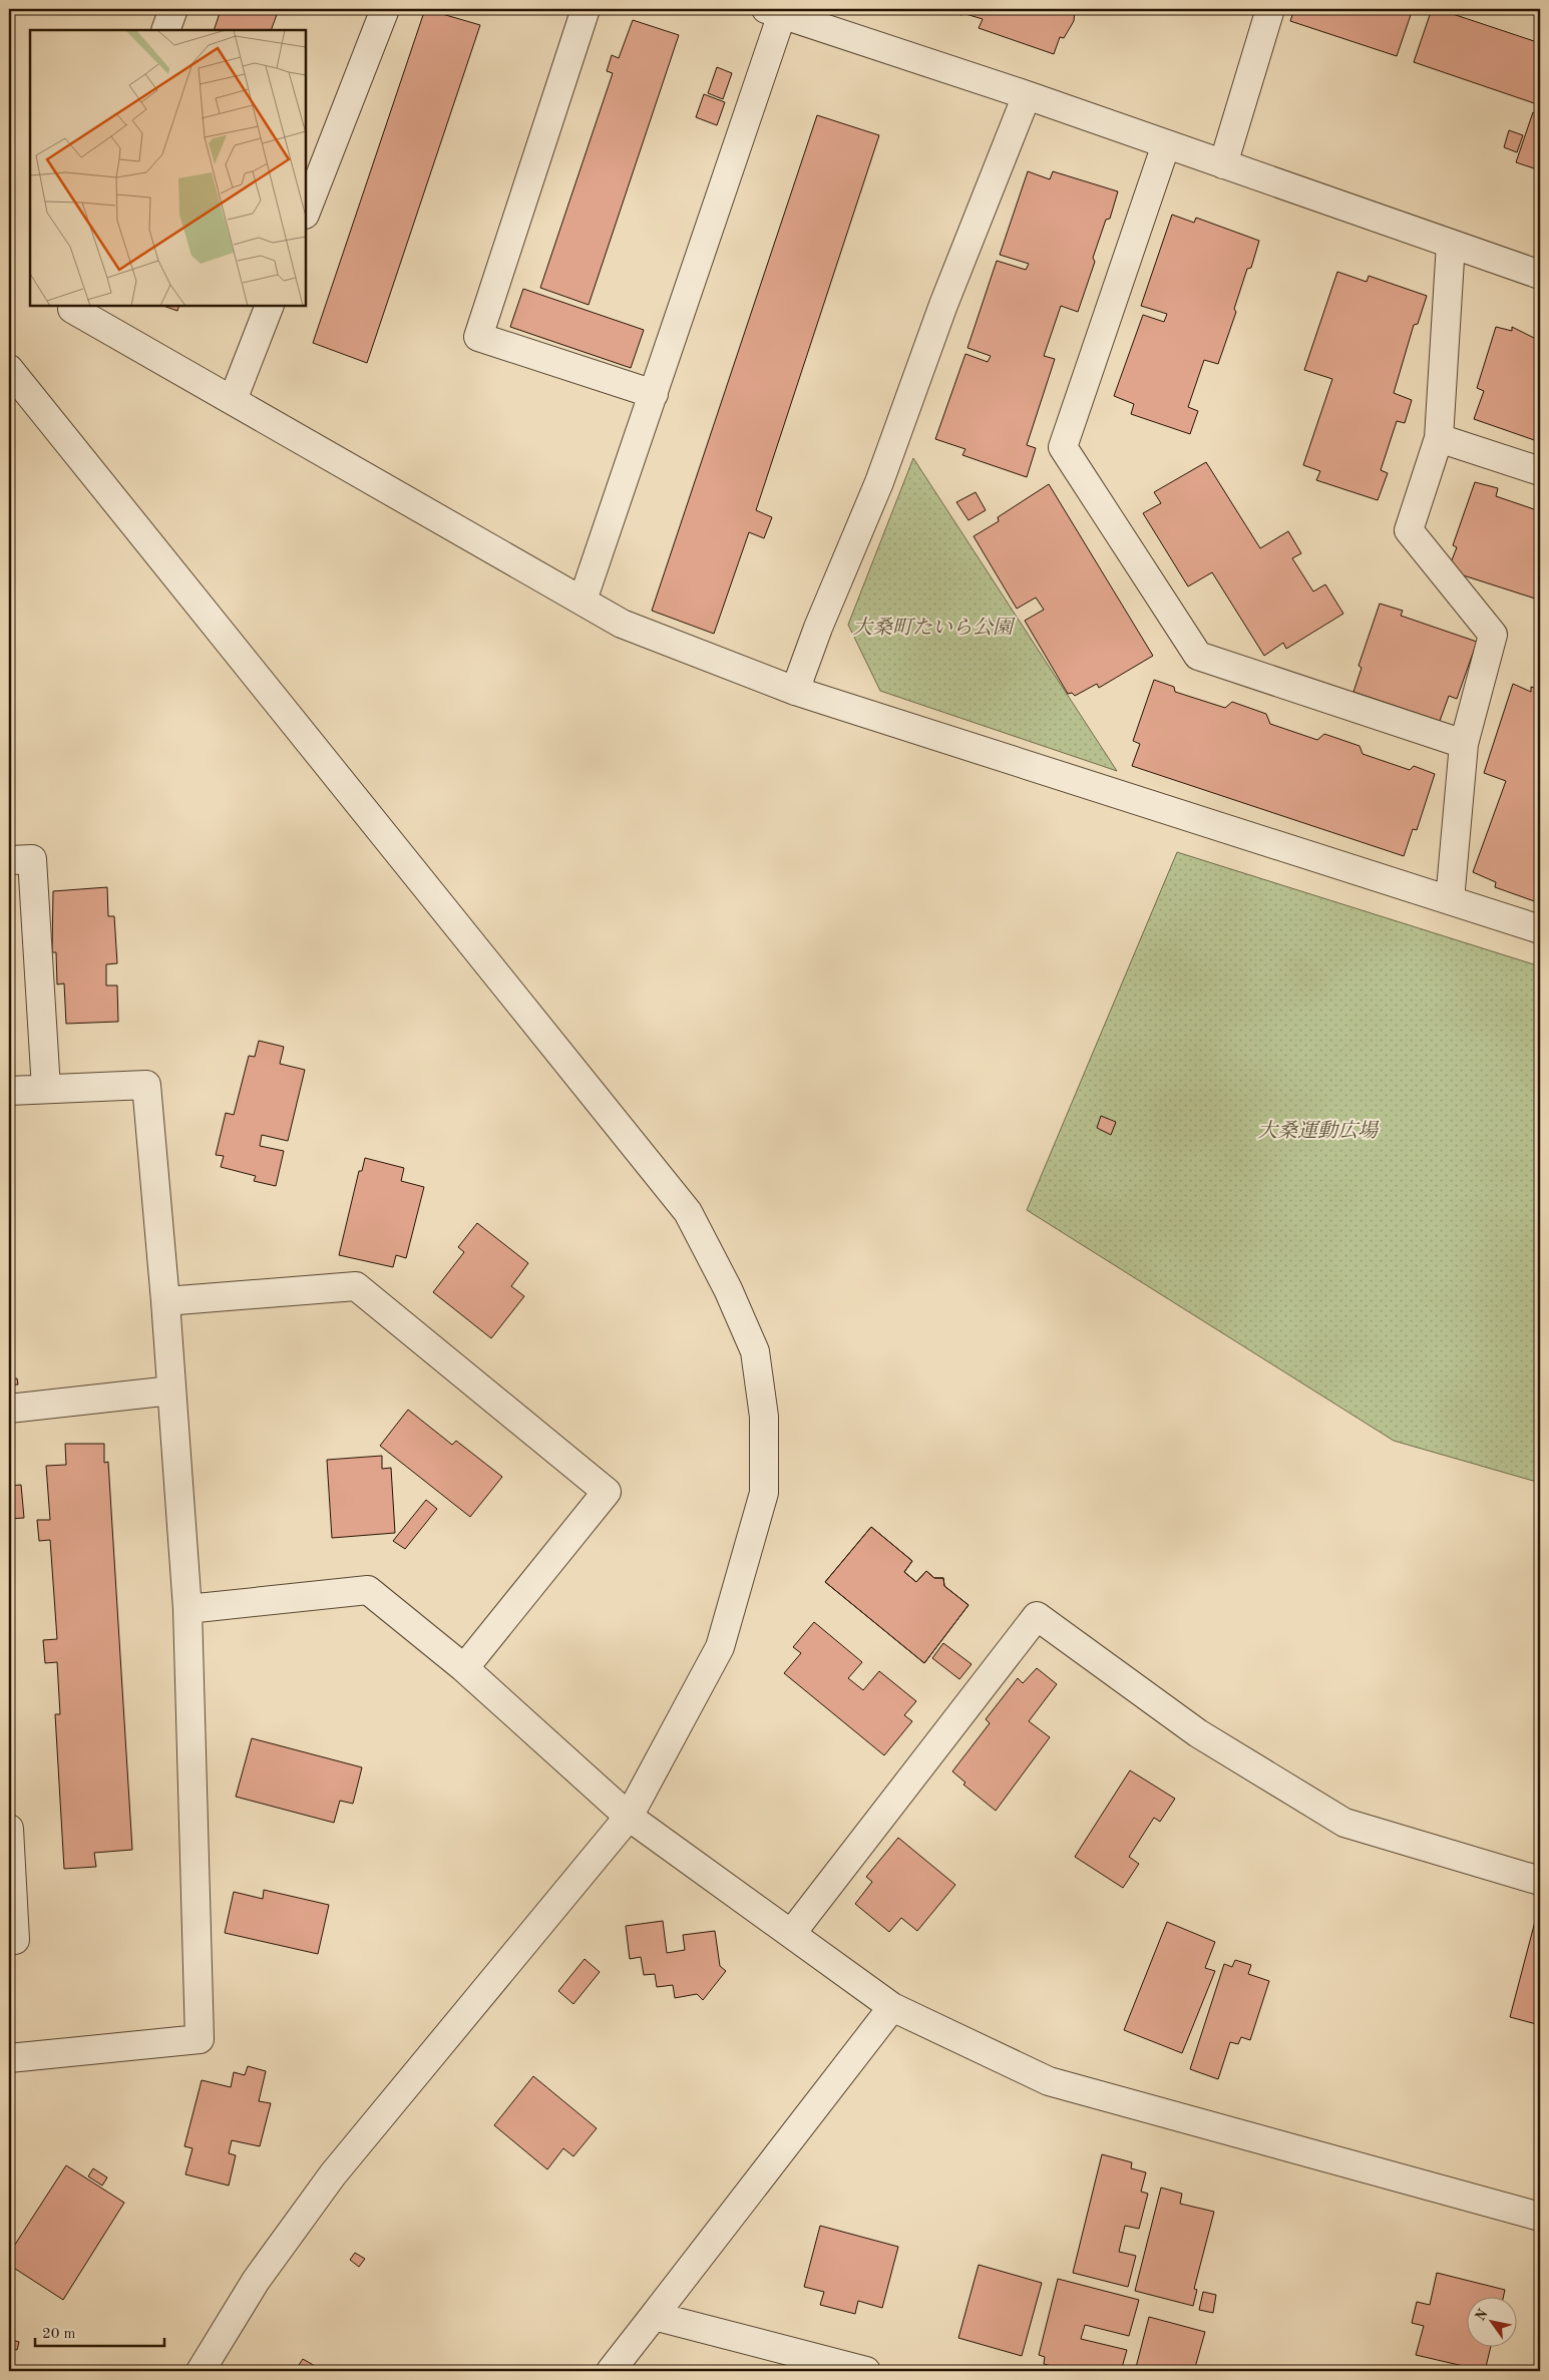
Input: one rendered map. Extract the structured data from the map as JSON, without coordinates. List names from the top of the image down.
{
  "parks": ["大桑町たいら公園", "大桑運動広場"],
  "scale_bar": "20 m",
  "north": "top left"
}
